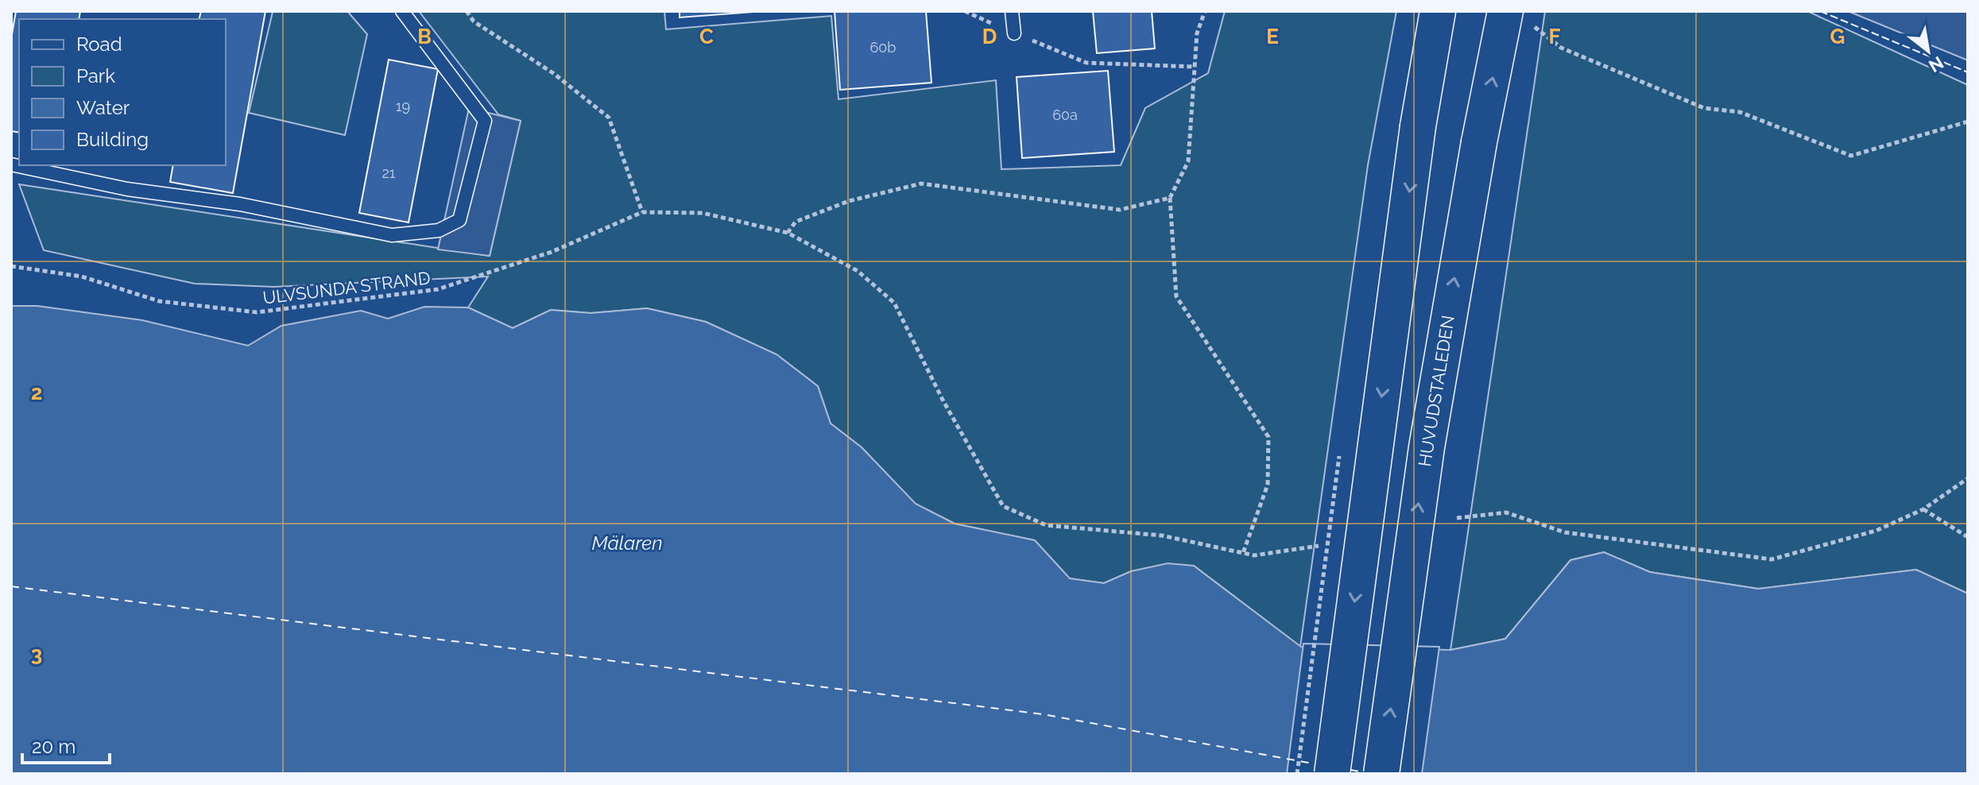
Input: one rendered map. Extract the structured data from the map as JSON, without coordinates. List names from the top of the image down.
{
  "streets": {
    "main road": ["HUVUDSTALEDEN"],
    "path": ["ULVSUNDA STRAND"]
  },
  "water": ["Mälaren"],
  "house_numbers": [
    "60b",
    "19",
    "60a",
    "21"
  ],
  "legend": [
    "Road",
    "Park",
    "Water",
    "Building"
  ],
  "scale_bar": "20 m",
  "north": "bottom right",
  "grid": {
    "columns": [
      "B",
      "C",
      "D",
      "E",
      "F",
      "G"
    ],
    "rows": ["2", "3"]
  }
}
